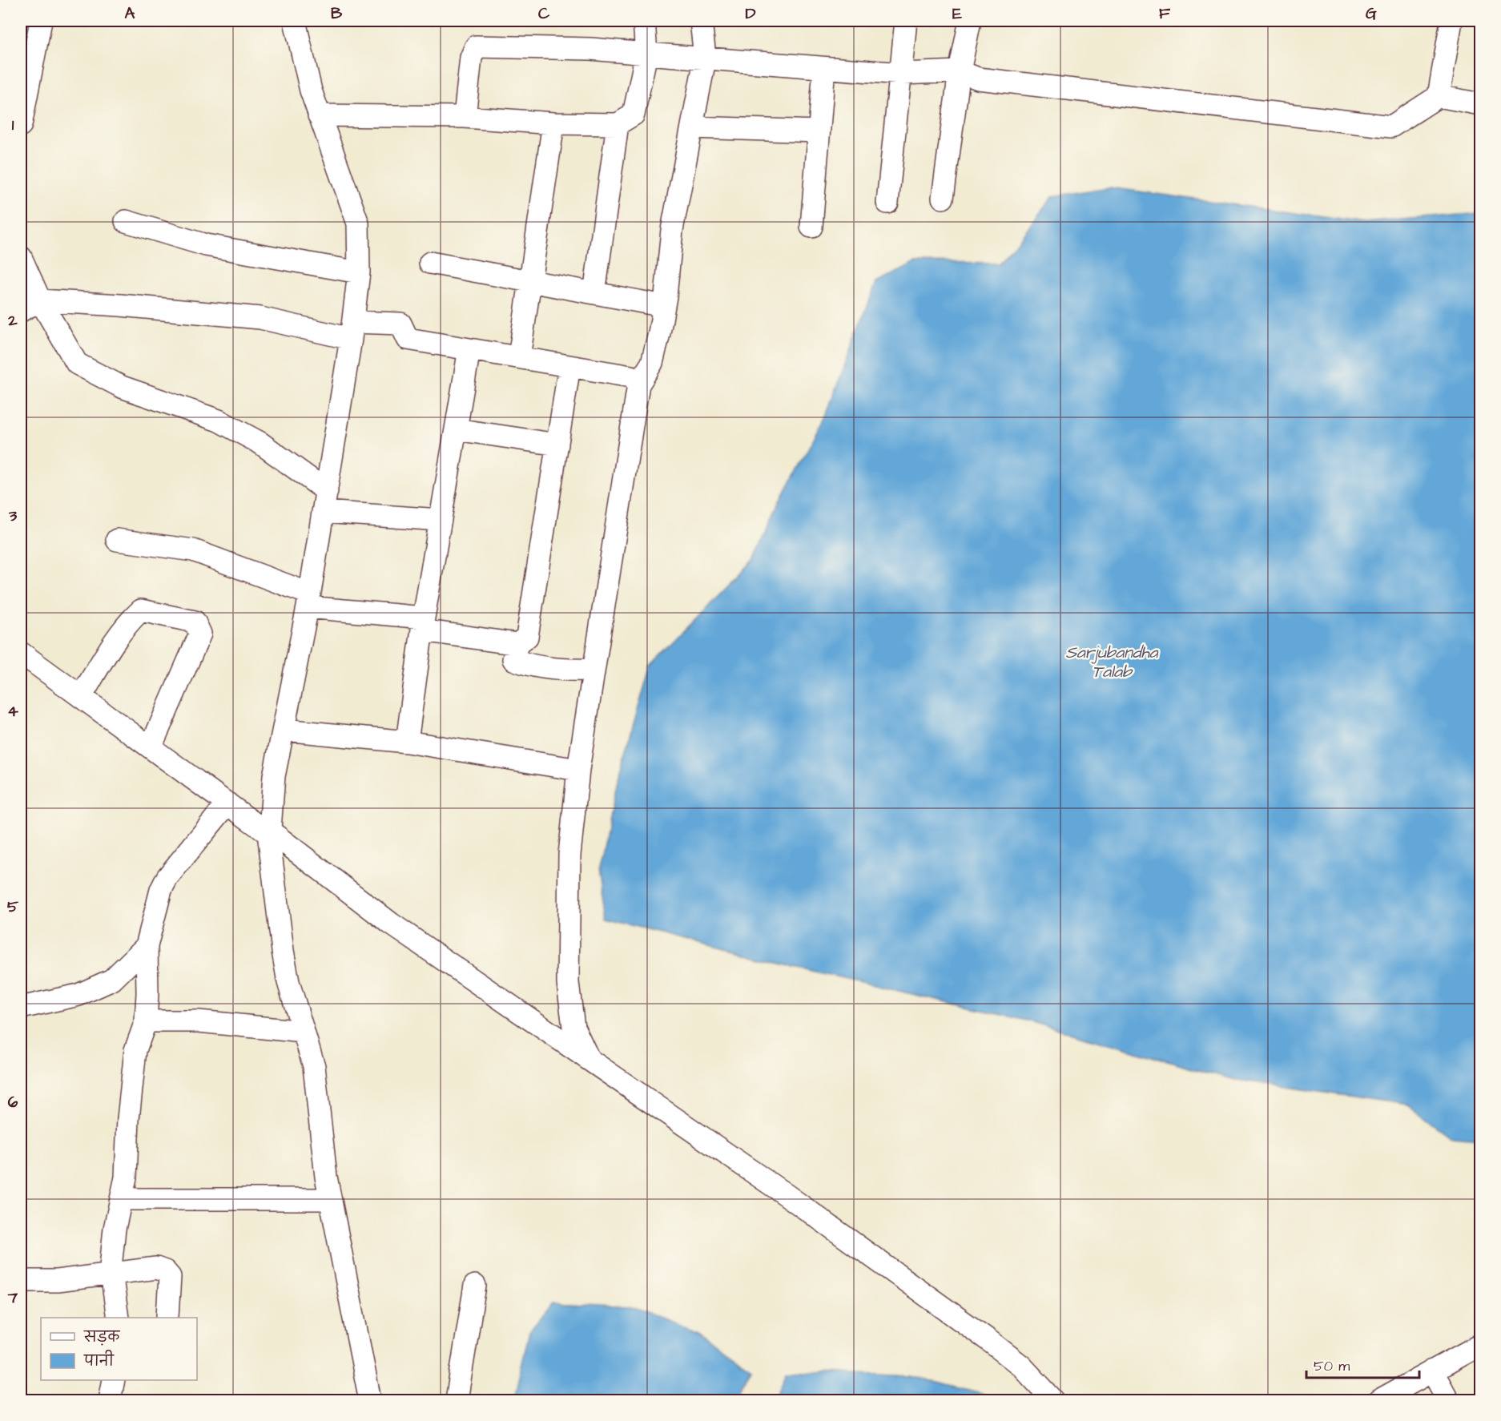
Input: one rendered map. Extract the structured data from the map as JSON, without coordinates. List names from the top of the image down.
{
  "water": ["Sarjubandha Talab"],
  "legend": ["सड़क", "पानी"],
  "scale_bar": "50 m",
  "grid": {
    "columns": [
      "A",
      "B",
      "C",
      "D",
      "E",
      "F",
      "G"
    ],
    "rows": [
      "1",
      "2",
      "3",
      "4",
      "5",
      "6",
      "7"
    ]
  }
}
